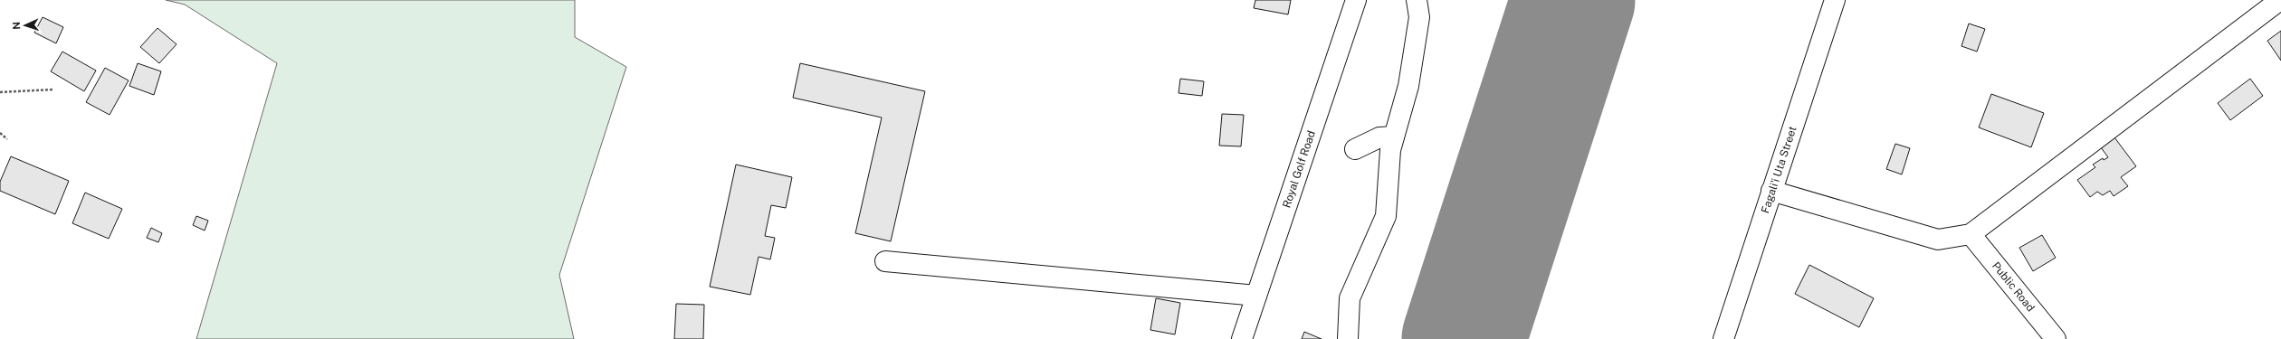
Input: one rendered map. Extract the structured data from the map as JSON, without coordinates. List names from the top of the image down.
{
  "streets": {
    "street": ["Royal Golf Road", "Fagali'i Uta Street", "Public Road"]
  },
  "north": "left"
}
